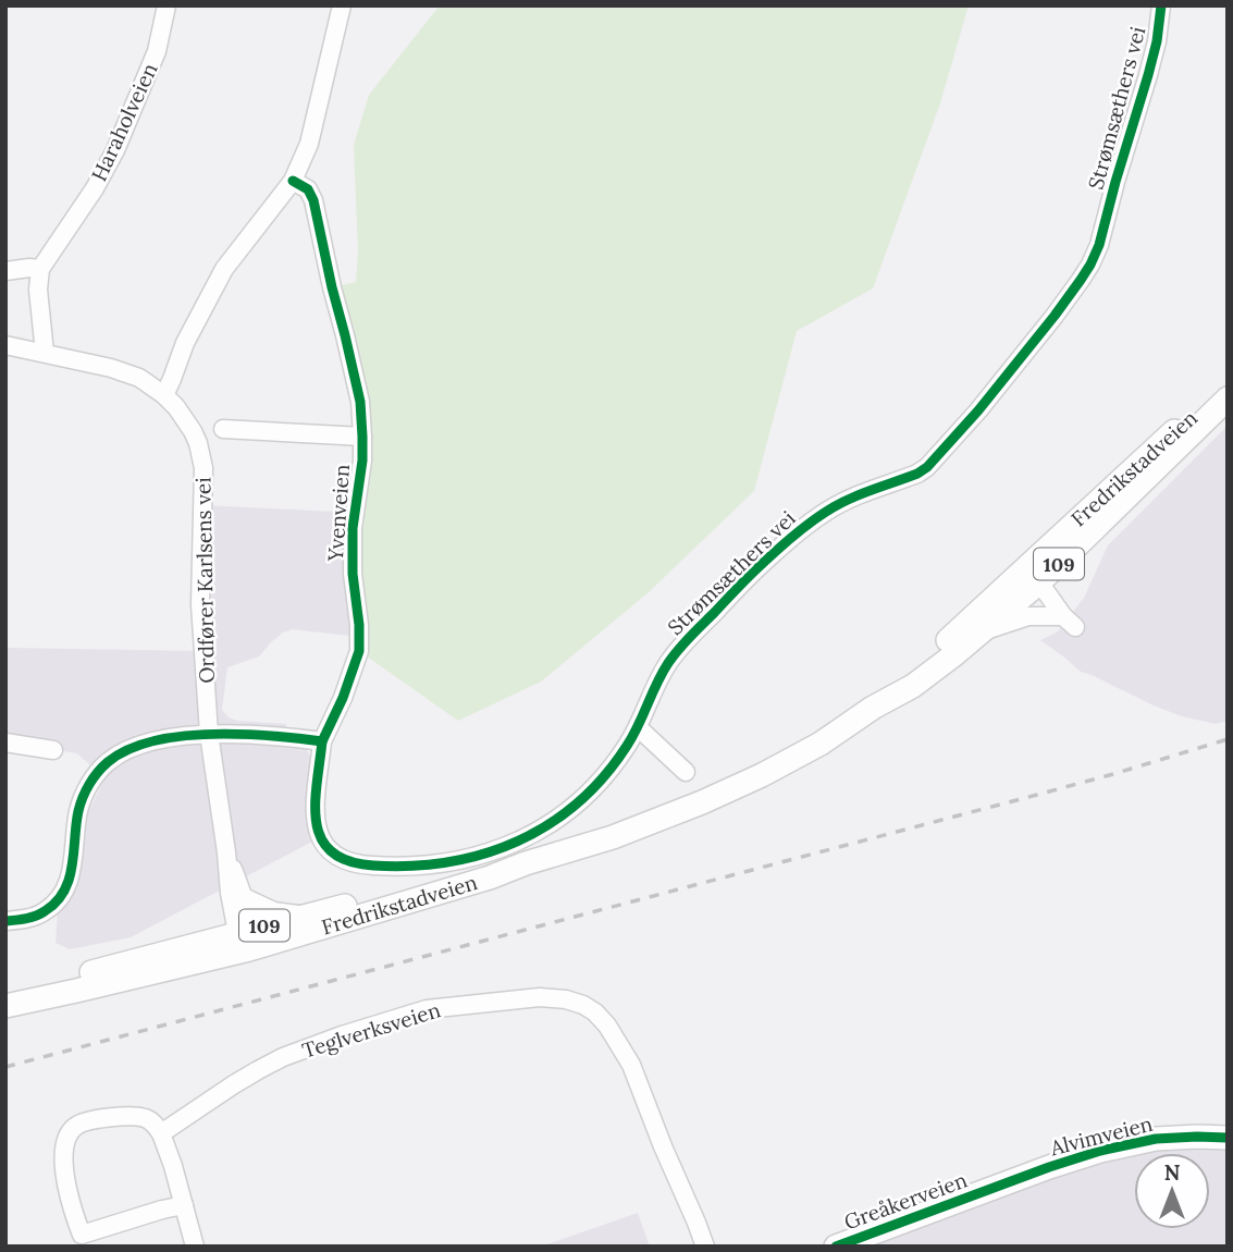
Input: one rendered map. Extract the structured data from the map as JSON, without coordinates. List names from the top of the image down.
{
  "streets": {
    "main road": [
      "Fredrikstadveien",
      "109",
      "Alvimveien",
      "Greåkerveien"
    ],
    "street": [
      "Strømsæthers vei",
      "Haraholveien",
      "Yvenveien",
      "Ordfører Karlsens vei",
      "Teglverksveien"
    ]
  },
  "crossings": [
    ["Strømsæthers vei", "Yvenveien"],
    ["Fredrikstadveien", "Ordfører Karlsens vei"],
    ["Alvimveien", "Greåkerveien"]
  ],
  "north": "top"
}
